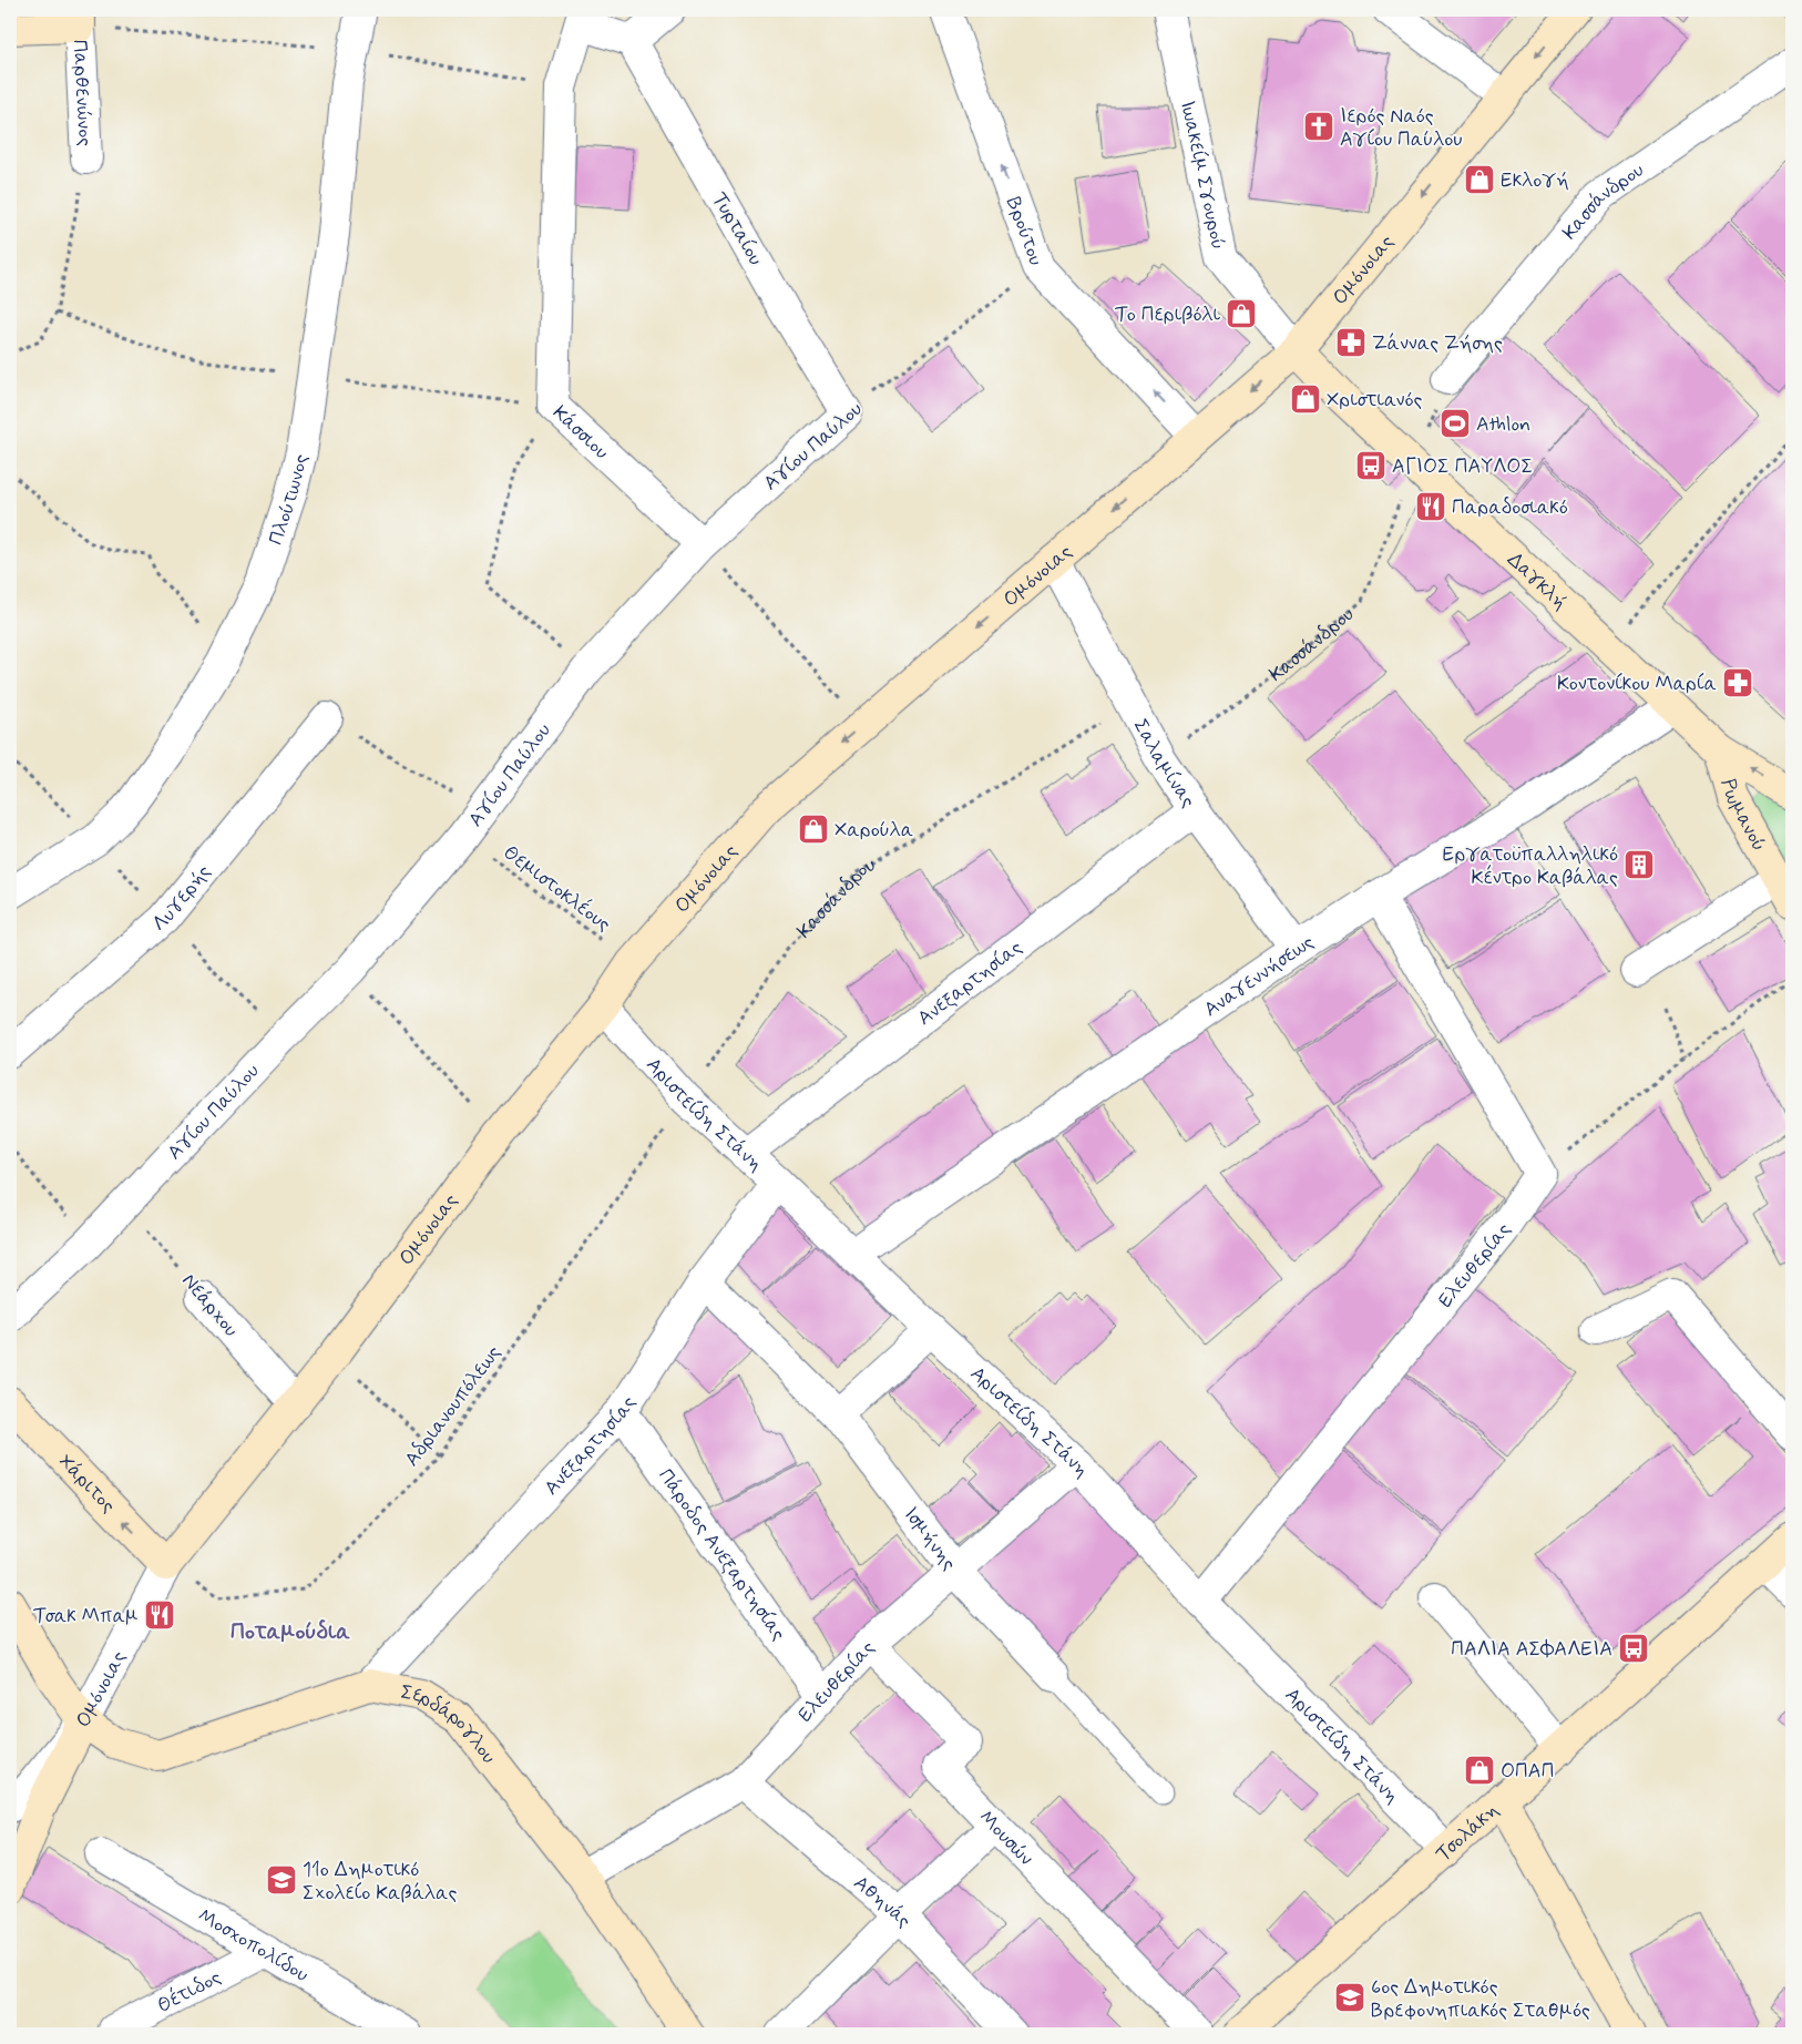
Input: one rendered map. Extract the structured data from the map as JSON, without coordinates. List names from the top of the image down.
{
  "streets": {
    "street": [
      "Παρθενώνος",
      "Ιωακείμ Σγουρού",
      "Κασσάνδρου",
      "Τυρταίου",
      "Βρούτου",
      "Ομόνοιας",
      "Κάσσιου",
      "Αγίου Παύλου",
      "Πλούτωνος",
      "Δαγκλή",
      "Σαλαμίνας",
      "Ρωμανού",
      "Λυγερής",
      "Αναγεννήσεως",
      "Ανεξαρτησίας",
      "Αριστείδη Στάνη",
      "Ελευθερίας",
      "Νεάρχου",
      "Χάριτος",
      "Ισμήνης",
      "Πάροδος Ανεξαρτησίας",
      "Σερδάρογλου",
      "Τσολάκη",
      "Μουσών",
      "Αθηνάς",
      "Μοσχοπολίδου",
      "Θέτιδος"
    ],
    "path": ["Θεμιστοκλέους", "Αδριανουπόλεως"]
  },
  "crossings": [
    ["Ιωακείμ Σγουρού", "Ομόνοιας"],
    ["Ιωακείμ Σγουρού", "Δαγκλή"],
    ["Κασσάνδρου", "Δαγκλή"],
    ["Κασσάνδρου", "Σαλαμίνας"],
    ["Κασσάνδρου", "Αριστείδη Στάνη"],
    ["Κασσάνδρου", "Αδριανουπόλεως"],
    ["Τυρταίου", "Αγίου Παύλου"],
    ["Βρούτου", "Ομόνοιας"],
    ["Βρούτου", "Αγίου Παύλου"],
    ["Ομόνοιας", "Δαγκλή"],
    ["Ομόνοιας", "Σαλαμίνας"],
    ["Ομόνοιας", "Θεμιστοκλέους"],
    ["Ομόνοιας", "Αριστείδη Στάνη"],
    ["Ομόνοιας", "Νεάρχου"],
    ["Ομόνοιας", "Αδριανουπόλεως"],
    ["Ομόνοιας", "Χάριτος"],
    ["Ομόνοιας", "Σερδάρογλου"],
    ["Κάσσιου", "Αγίου Παύλου"],
    ["Αγίου Παύλου", "Θεμιστοκλέους"],
    ["Αγίου Παύλου", "Νεάρχου"],
    ["Δαγκλή", "Ρωμανού"],
    ["Δαγκλή", "Αναγεννήσεως"],
    ["Σαλαμίνας", "Αναγεννήσεως"],
    ["Σαλαμίνας", "Ανεξαρτησίας"],
    ["Αναγεννήσεως", "Αριστείδη Στάνη"],
    ["Ανεξαρτησίας", "Αριστείδη Στάνη"],
    ["Ανεξαρτησίας", "Ισμήνης"],
    ["Ανεξαρτησίας", "Πάροδος Ανεξαρτησίας"],
    ["Ανεξαρτησίας", "Σερδάρογλου"],
    ["Αριστείδη Στάνη", "Ελευθερίας"],
    ["Αριστείδη Στάνη", "Αδριανουπόλεως"],
    ["Αριστείδη Στάνη", "Τσολάκη"],
    ["Ελευθερίας", "Ισμήνης"],
    ["Ελευθερίας", "Πάροδος Ανεξαρτησίας"],
    ["Ελευθερίας", "Σερδάρογλου"],
    ["Ελευθερίας", "Μουσών"],
    ["Ελευθερίας", "Αθηνάς"],
    ["Αδριανουπόλεως", "Χάριτος"],
    ["Μοσχοπολίδου", "Θέτιδος"]
  ],
  "one_way": ["Βρούτου", "Ομόνοιας"],
  "districts": ["Ποταμούδια"],
  "places": {
    "church": ["Ιερός Ναός Αγίου Παύλου"],
    "shop": [
      "Εκλογή",
      "Το Περιβόλι",
      "Χριστιανός",
      "Χαρούλα",
      "ΟΠΑΠ"
    ],
    "pharmacy": ["Ζάννας Ζήσης", "Κοντονίκου Μαρία"],
    "sports": ["Athlon"],
    "bus stop": ["ΑΓΙΟΣ ΠΑΥΛΟΣ", "ΠΑΛΙΑ ΑΣΦΑΛΕΙΑ"],
    "restaurant": ["Παραδοσιακό", "Τσακ Μπαμ"],
    "building": ["Εργατοϋπαλληλικό Κέντρο Καβάλας"],
    "school or university": ["11ο Δημοτικό Σχολείο Καβάλας", "6ος Δημοτικός Βρεφονηπιακός Σταθμός"]
  }
}
